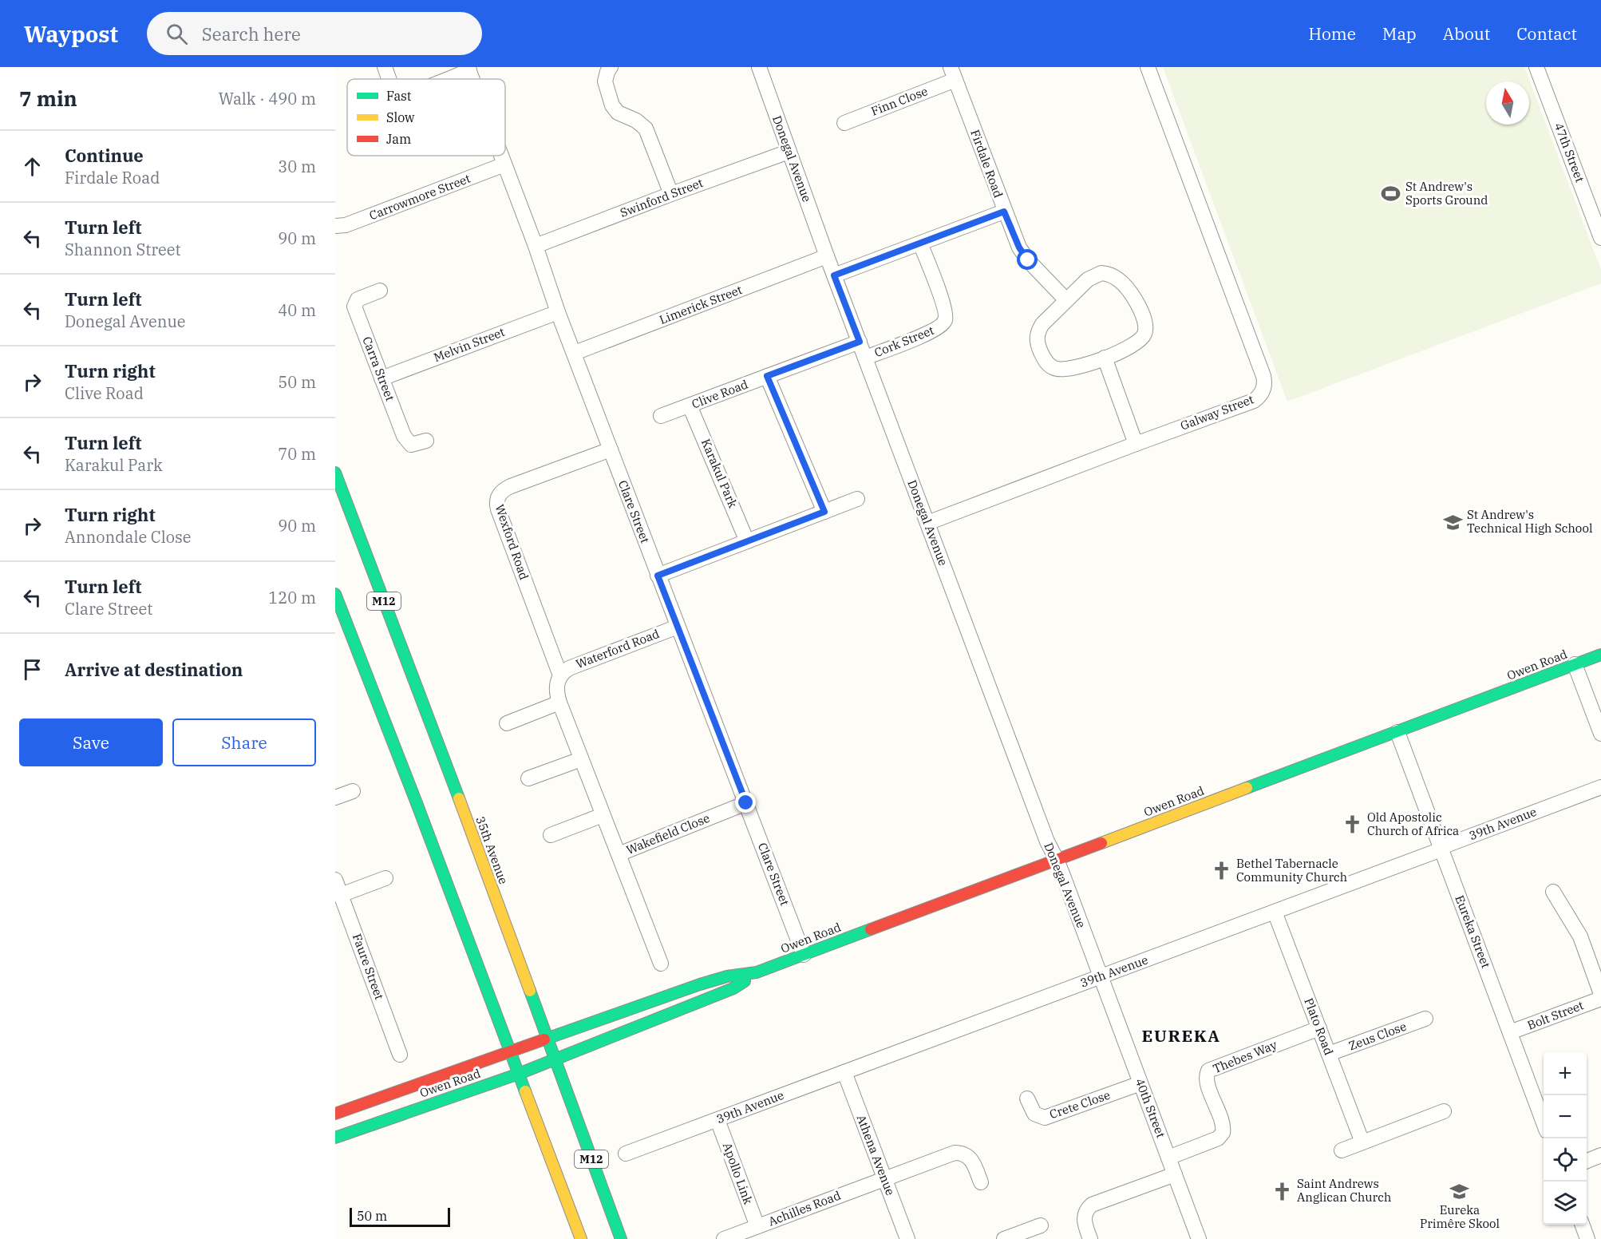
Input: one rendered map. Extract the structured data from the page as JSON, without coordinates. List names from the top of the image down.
{
  "streets": {
    "street": [
      "Finn Close",
      "47th Street",
      "Donegal Avenue",
      "Firdale Road",
      "Carrowmore Street",
      "Swinford Street",
      "Limerick Street",
      "Cork Street",
      "Melvin Street",
      "Carra Street",
      "Clive Road",
      "Galway Street",
      "Karakul Park",
      "Clare Street",
      "Wexford Road",
      "M12",
      "Waterford Road",
      "Owen Road",
      "39th Avenue",
      "Wakefield Close",
      "35th Avenue",
      "Eureka Street",
      "Faure Street",
      "Bolt Street",
      "Plato Road",
      "Zeus Close",
      "Thebes Way",
      "Crete Close",
      "40th Street",
      "Athena Avenue",
      "Apollo Link",
      "Achilles Road"
    ]
  },
  "crossings": [
    ["Finn Close", "Firdale Road"],
    ["Donegal Avenue", "Swinford Street"],
    ["Donegal Avenue", "Limerick Street"],
    ["Donegal Avenue", "Cork Street"],
    ["Donegal Avenue", "Clive Road"],
    ["Donegal Avenue", "Galway Street"],
    ["Donegal Avenue", "Owen Road"],
    ["Donegal Avenue", "39th Avenue"],
    ["Donegal Avenue", "40th Street"],
    ["Carrowmore Street", "Clare Street"],
    ["Swinford Street", "Clare Street"],
    ["Limerick Street", "Clare Street"],
    ["Melvin Street", "Carra Street"],
    ["Melvin Street", "Clare Street"],
    ["Clive Road", "Karakul Park"],
    ["Clare Street", "Wexford Road"],
    ["Clare Street", "Waterford Road"],
    ["Clare Street", "Owen Road"],
    ["Clare Street", "Wakefield Close"],
    ["Wexford Road", "Waterford Road"],
    ["Owen Road", "35th Avenue"],
    ["Owen Road", "Eureka Street"],
    ["39th Avenue", "Eureka Street"],
    ["39th Avenue", "Plato Road"],
    ["39th Avenue", "40th Street"],
    ["39th Avenue", "Athena Avenue"],
    ["39th Avenue", "Apollo Link"],
    ["Eureka Street", "Bolt Street"],
    ["Plato Road", "Zeus Close"],
    ["Plato Road", "Thebes Way"],
    ["Thebes Way", "40th Street"],
    ["Crete Close", "40th Street"],
    ["Athena Avenue", "Achilles Road"],
    ["Apollo Link", "Achilles Road"]
  ],
  "districts": ["EUREKA"],
  "places": {
    "sports": ["St Andrew's Sports Ground"],
    "school or university": ["St Andrew's Technical High School", "Eureka Primêre Skool"],
    "church": ["Old Apostolic Church of Africa", "Bethel Tabernacle Community Church", "Saint Andrews Anglican Church"]
  },
  "legend": ["Fast", "Slow", "Jam"],
  "scale_bar": "50 m",
  "north": "top",
  "page": {
    "header": "Waypost",
    "search": "Search here",
    "nav": [
      "Home",
      "Map",
      "About",
      "Contact"
    ],
    "heading": ["7 min", "Walk · 490 m"],
    "list": [
      ["Continue", "Firdale Road", "30 m"],
      ["Turn left", "Shannon Street", "90 m"],
      ["Turn left", "Donegal Avenue", "40 m"],
      ["Turn right", "Clive Road", "50 m"],
      ["Turn left", "Karakul Park", "70 m"],
      ["Turn right", "Annondale Close", "90 m"],
      ["Turn left", "Clare Street", "120 m"],
      "Arrive at destination"
    ],
    "buttons": ["Save", "Share"],
    "map_buttons": ["+", "−"],
    "scale": "50 m"
  }
}
